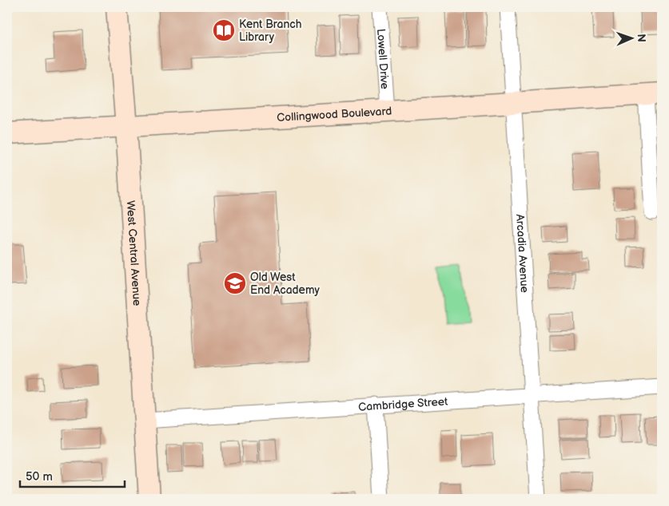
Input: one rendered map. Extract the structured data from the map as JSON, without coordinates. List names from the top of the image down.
{
  "streets": {
    "main road": ["Collingwood Boulevard", "West Central Avenue"],
    "street": ["Lowell Drive", "Arcadia Avenue", "Cambridge Street"]
  },
  "crossings": [
    ["Lowell Drive", "Collingwood Boulevard"],
    ["Collingwood Boulevard", "West Central Avenue"],
    ["Collingwood Boulevard", "Arcadia Avenue"],
    ["West Central Avenue", "Cambridge Street"],
    ["Arcadia Avenue", "Cambridge Street"]
  ],
  "places": {
    "library": ["Kent Branch Library"],
    "school or university": ["Old West End Academy"]
  },
  "scale_bar": "50 m",
  "north": "right"
}
